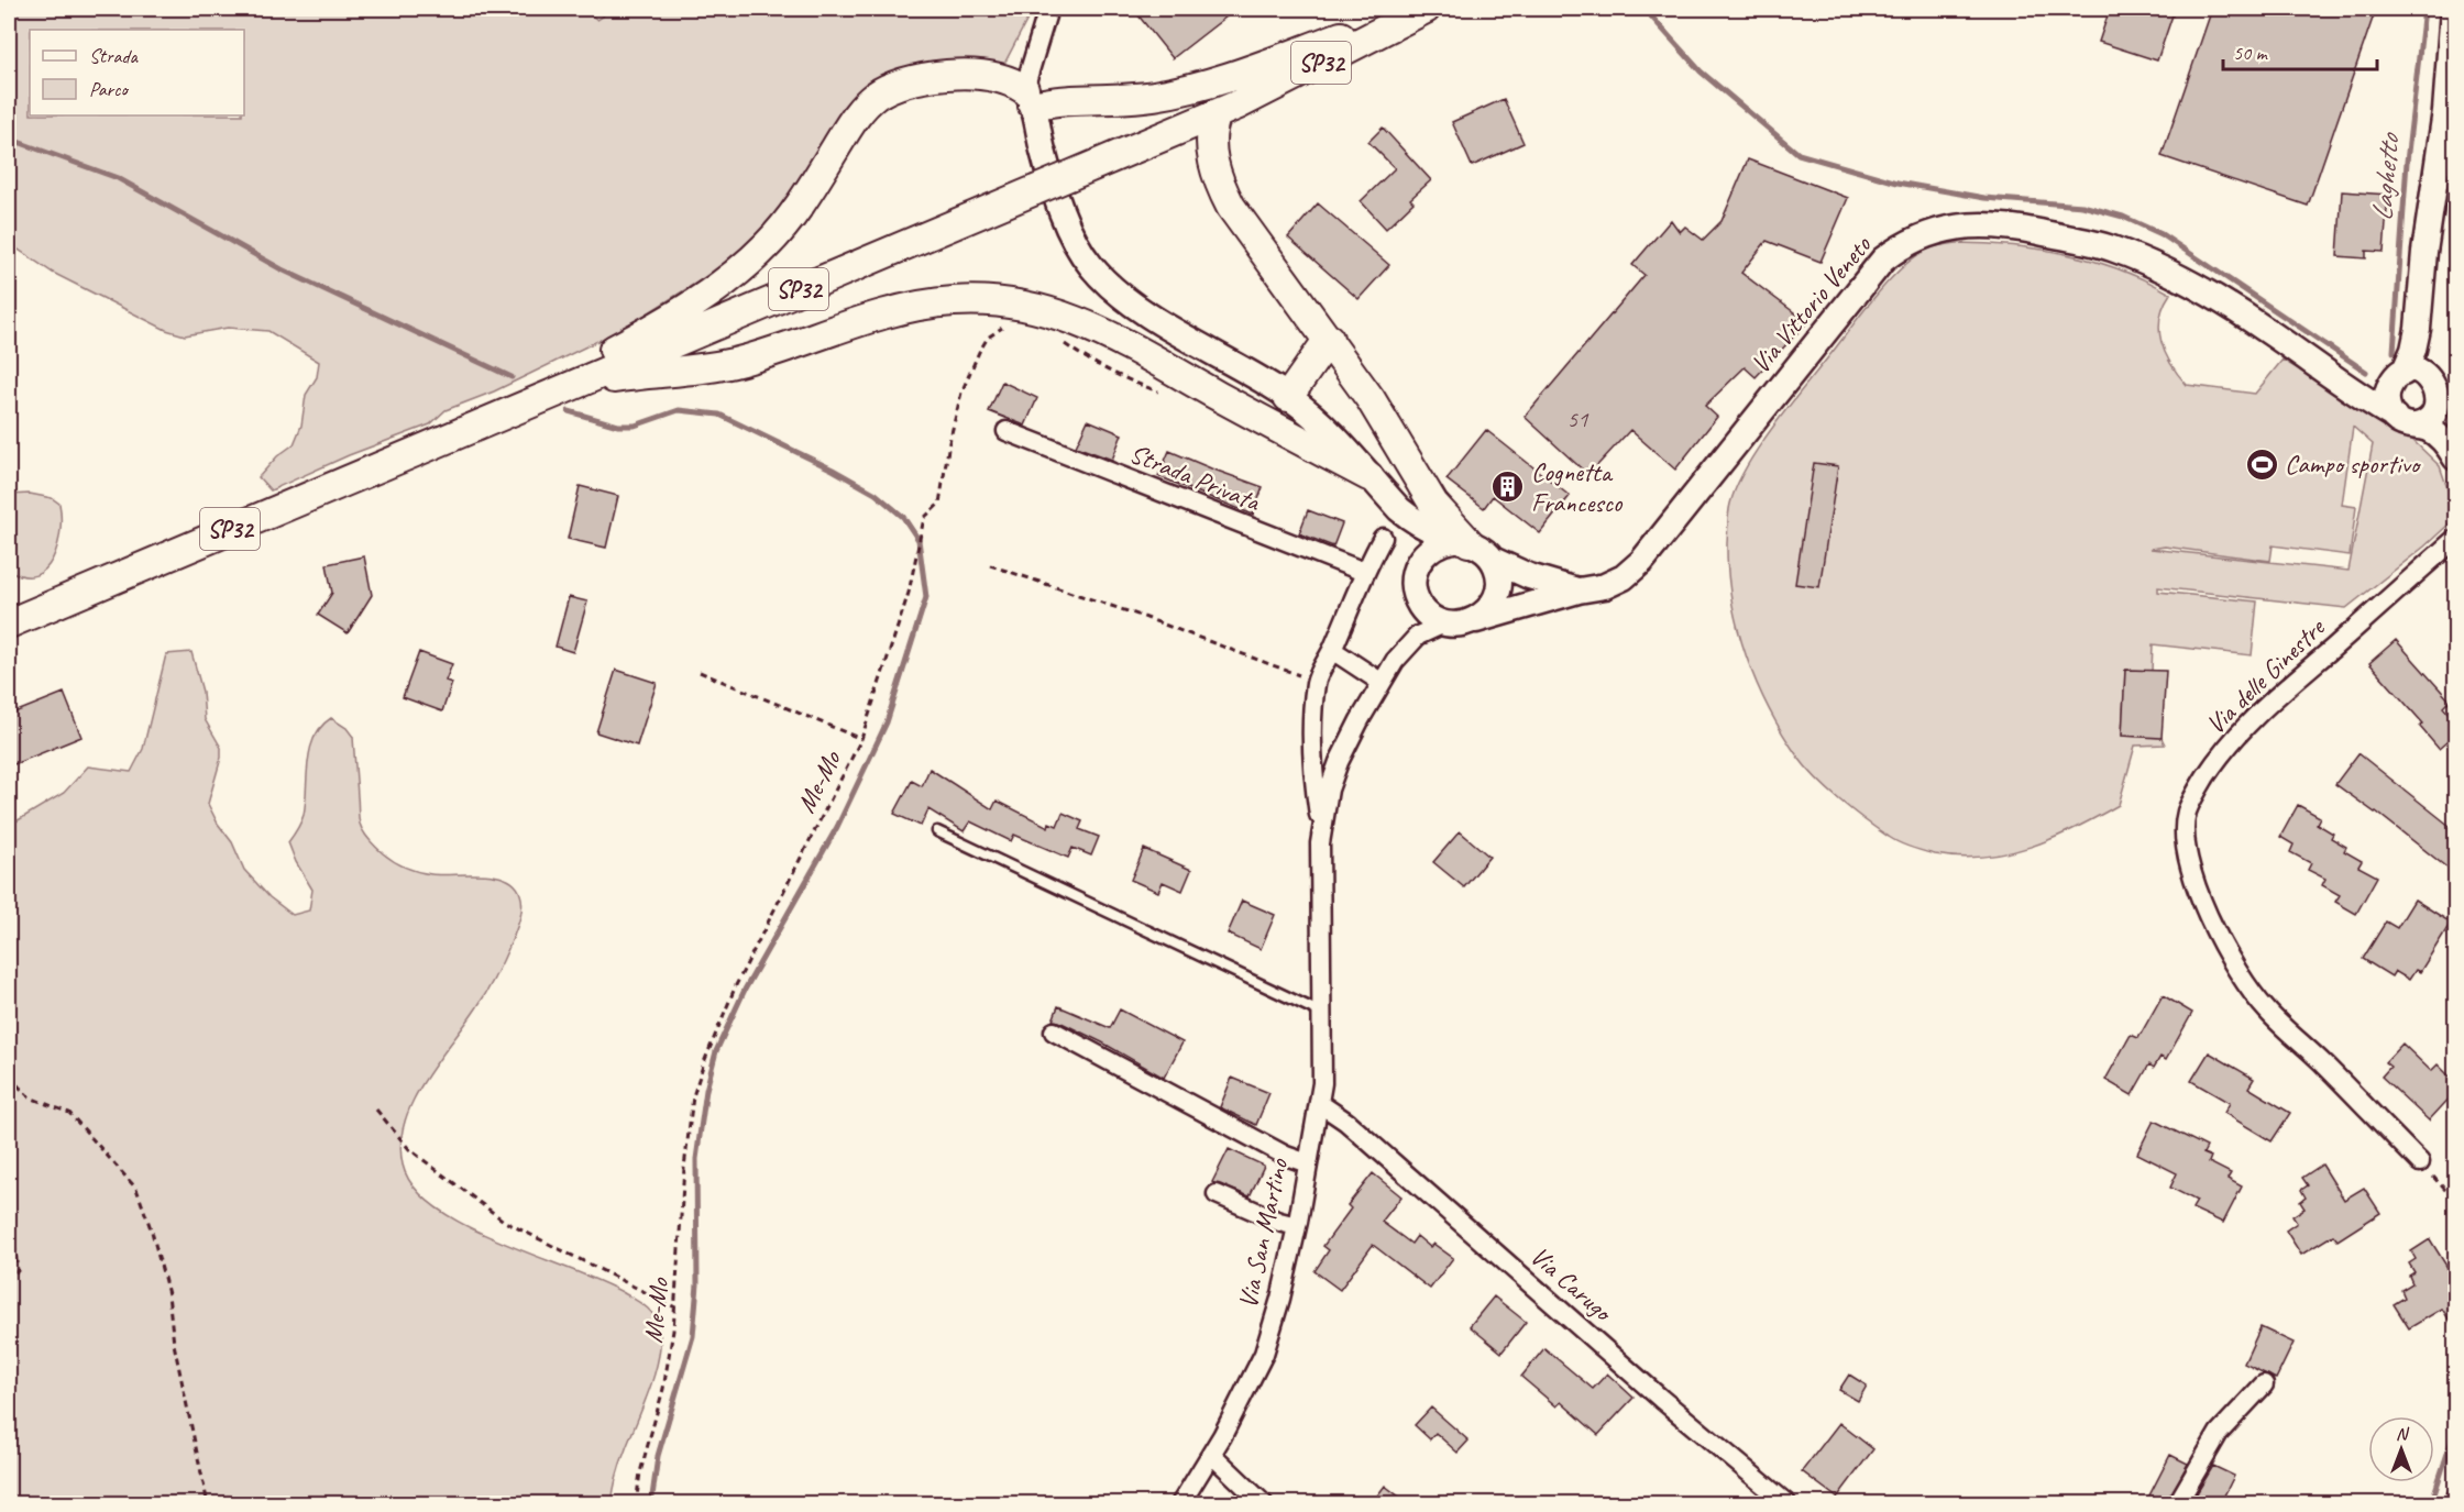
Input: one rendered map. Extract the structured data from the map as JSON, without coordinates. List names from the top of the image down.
{
  "streets": {
    "main road": ["SP32"],
    "street": [
      "Via Vittorio Veneto",
      "Strada Privata",
      "Via delle Ginestre",
      "Via San Martino",
      "Via Carugo"
    ],
    "path": ["Me-Mo"]
  },
  "crossings": [
    ["Via San Martino", "Via Carugo"]
  ],
  "water": ["Laghetto"],
  "places": {
    "sports": ["Campo sportivo"],
    "building": ["Cognetta Francesco"]
  },
  "house_numbers": ["51"],
  "legend": ["Strada", "Parco"],
  "scale_bar": "50 m",
  "north": "top"
}
